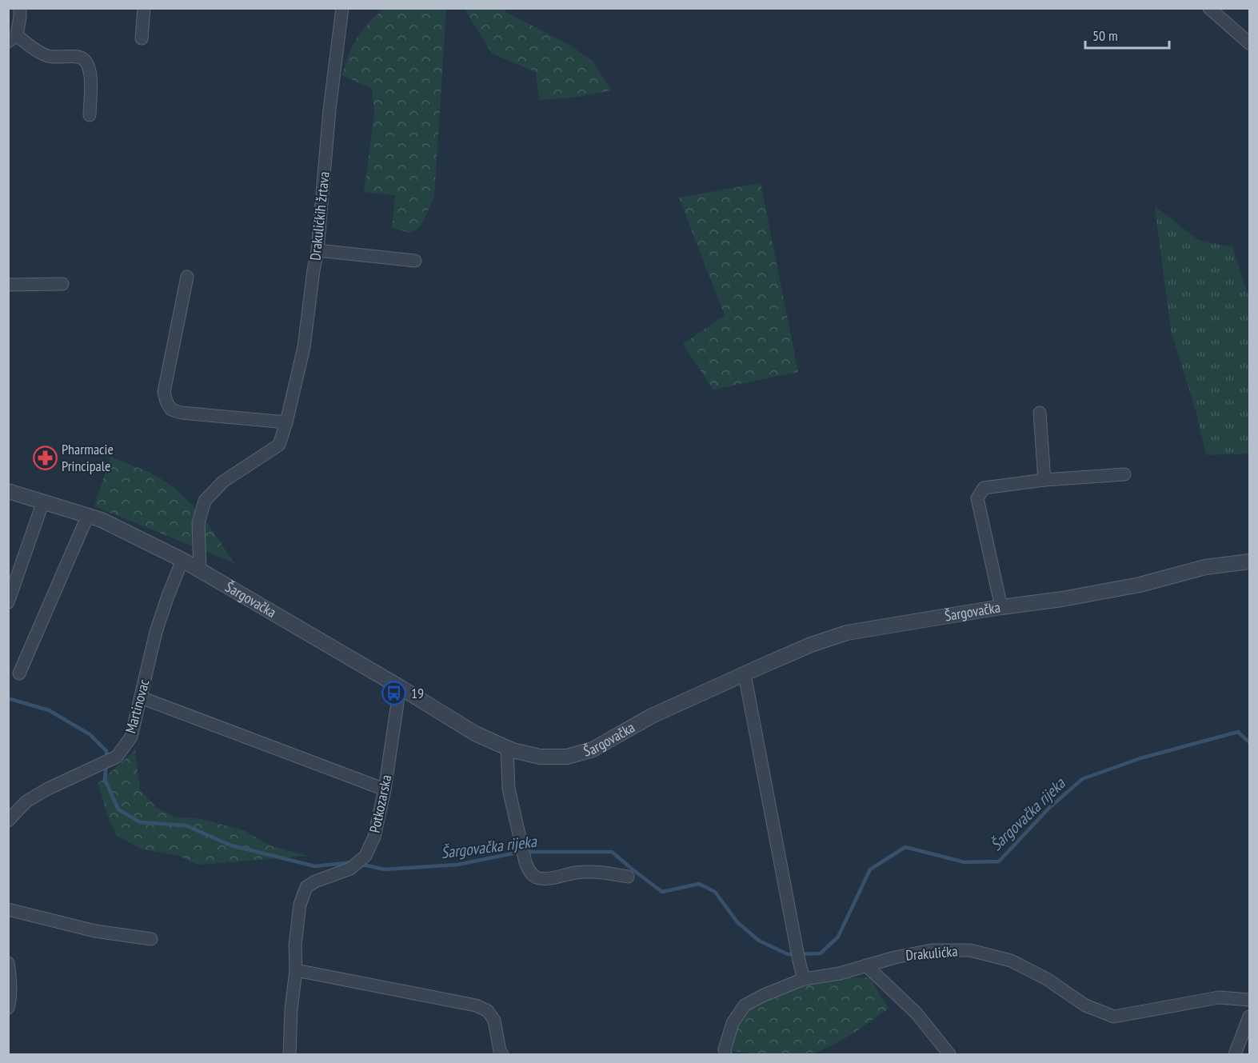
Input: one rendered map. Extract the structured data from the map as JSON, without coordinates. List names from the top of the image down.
{
  "streets": {
    "street": [
      "Drakulićkih žrtava",
      "Šargovačka",
      "Martinovac",
      "Potkozarska",
      "Drakulićka"
    ]
  },
  "crossings": [
    ["Drakulićkih žrtava", "Šargovačka"],
    ["Šargovačka", "Martinovac"],
    ["Šargovačka", "Potkozarska"]
  ],
  "water": ["Šargovačka rijeka"],
  "places": {
    "pharmacy": ["Pharmacie Principale"],
    "bus stop": ["19"]
  },
  "scale_bar": "50 m"
}
